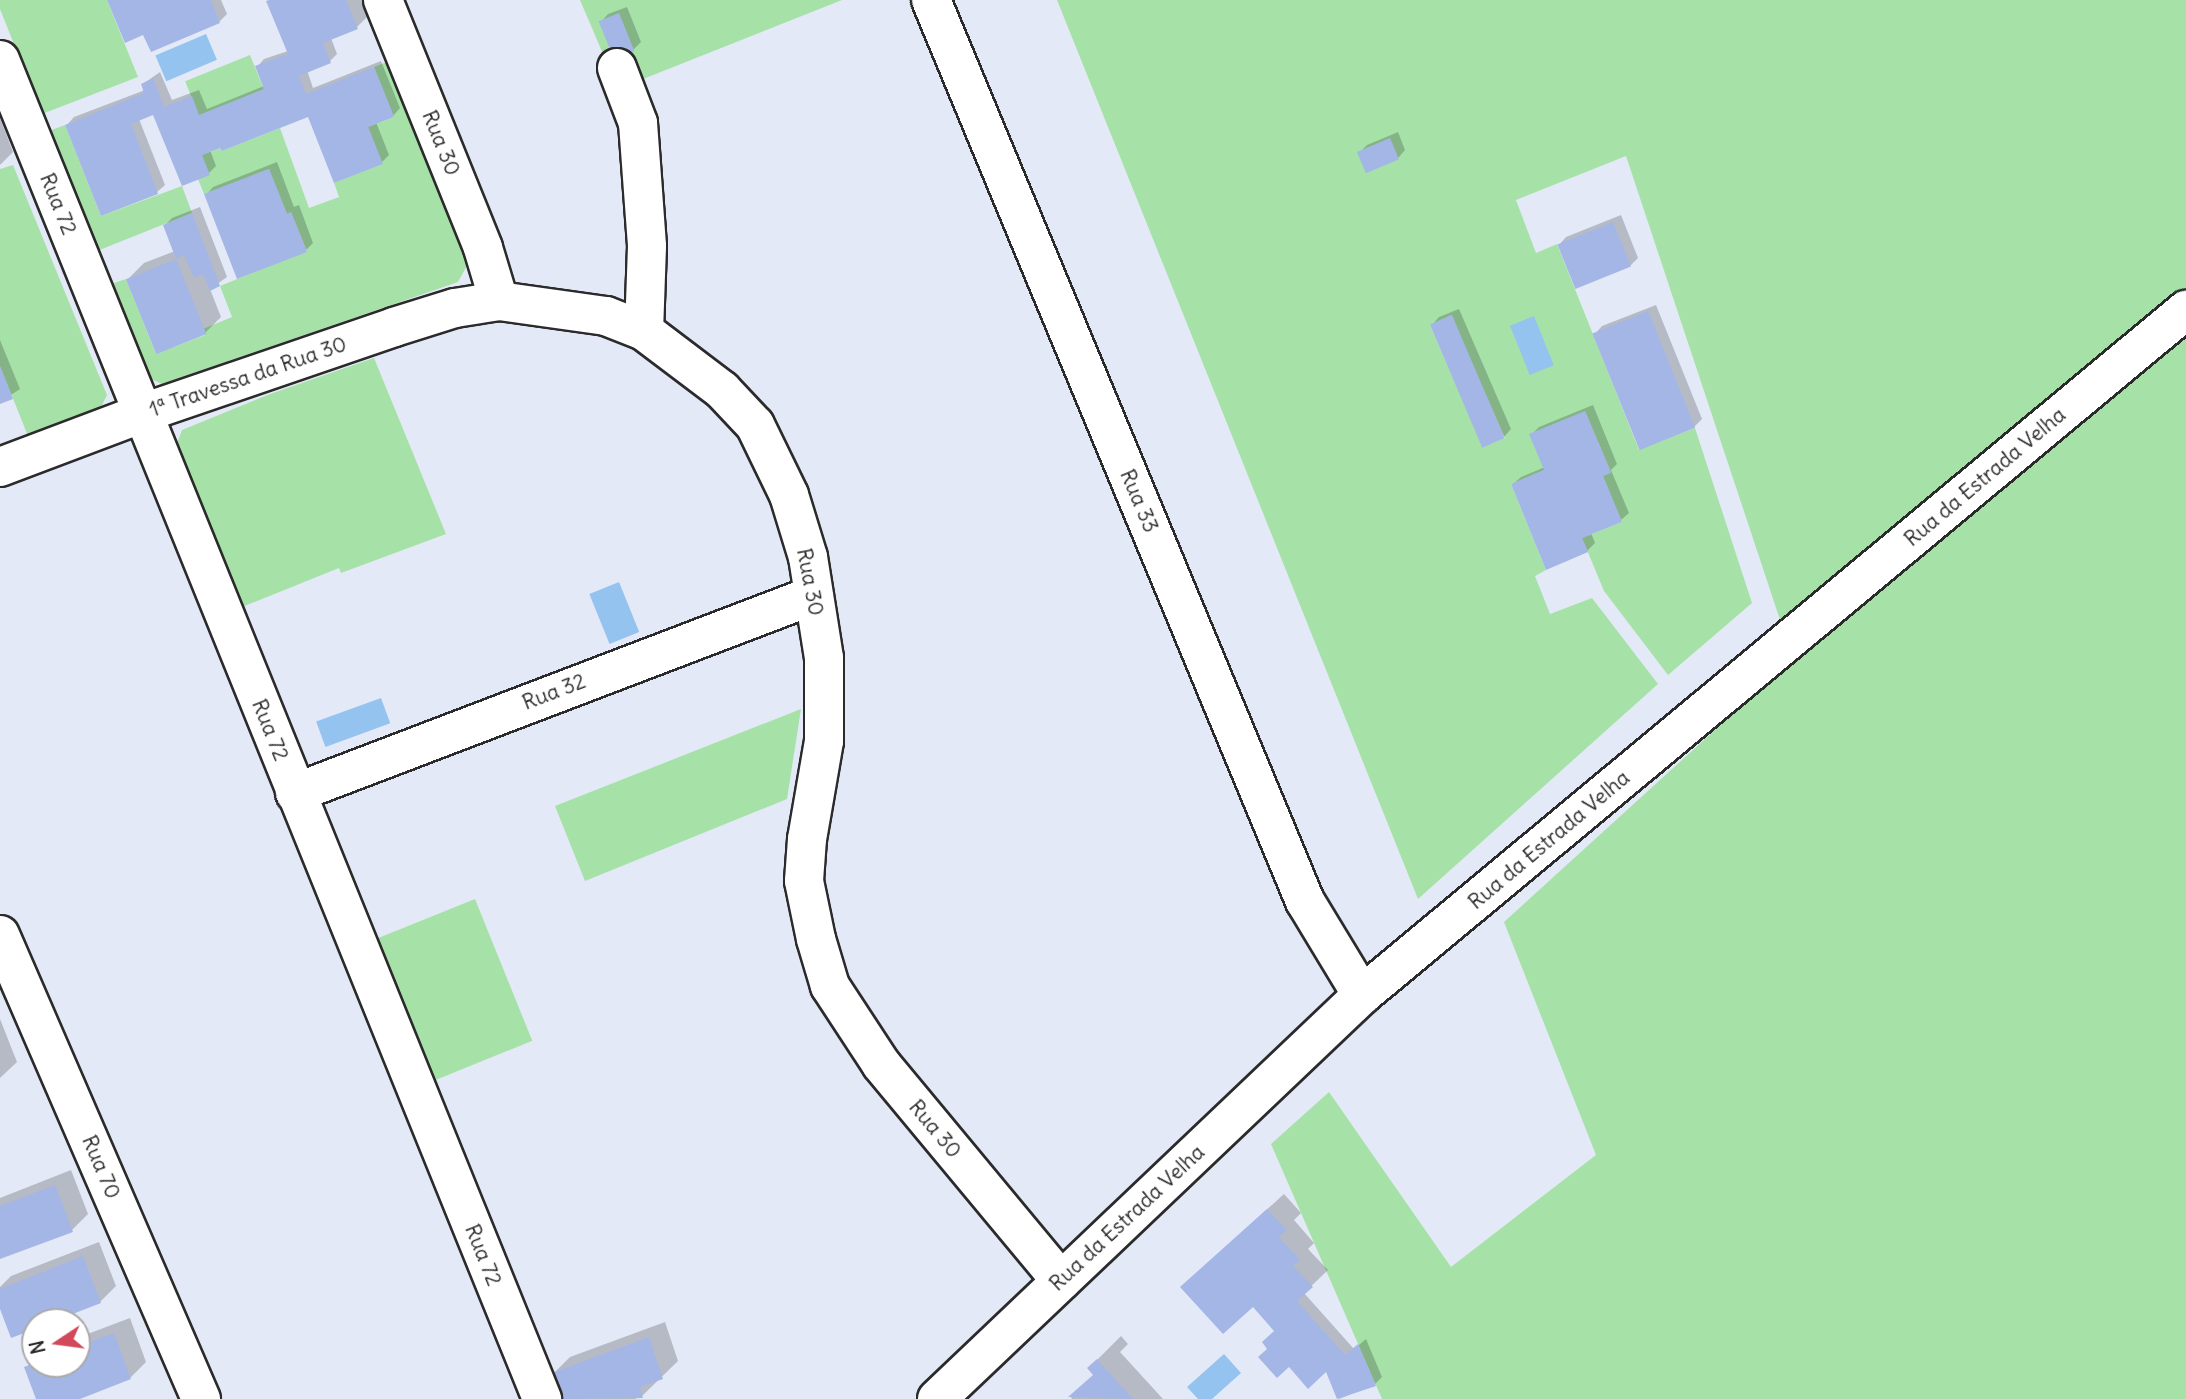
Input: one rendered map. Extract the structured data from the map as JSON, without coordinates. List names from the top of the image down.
{
  "streets": {
    "street": [
      "Rua 30",
      "Rua 72",
      "1ª Travessa da Rua 30",
      "Rua da Estrada Velha",
      "Rua 33",
      "Rua 32",
      "Rua 70"
    ]
  },
  "crossings": [
    ["Rua 30", "1ª Travessa da Rua 30"],
    ["Rua 30", "Rua da Estrada Velha"],
    ["Rua 30", "Rua 32"],
    ["Rua 72", "1ª Travessa da Rua 30"],
    ["Rua 72", "Rua 32"],
    ["Rua da Estrada Velha", "Rua 33"]
  ],
  "north": "left"
}
